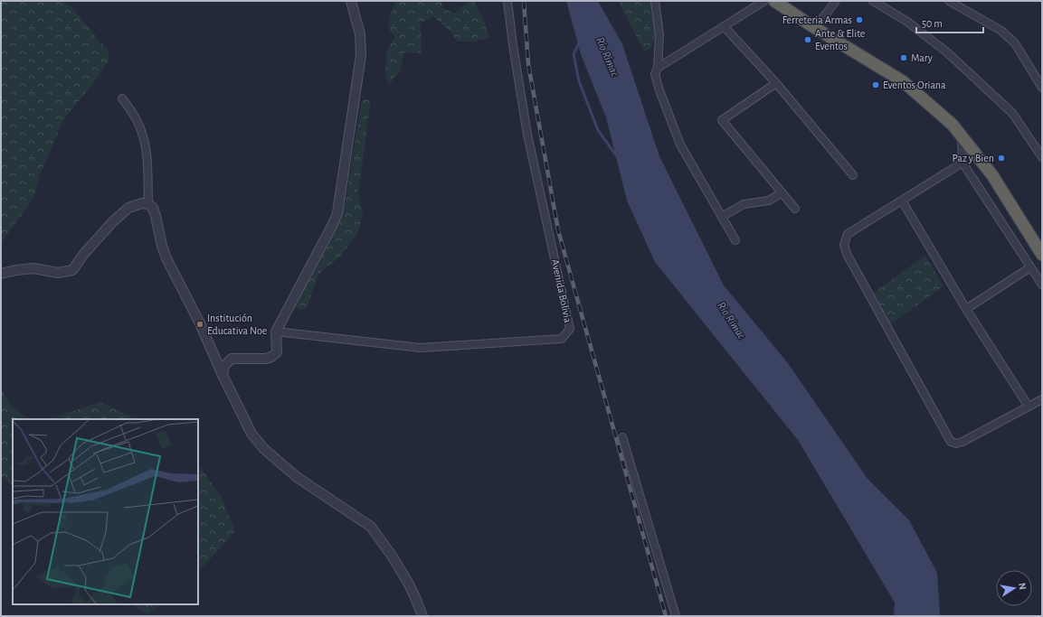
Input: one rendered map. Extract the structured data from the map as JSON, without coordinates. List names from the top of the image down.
{
  "streets": {
    "street": ["Avenida Bolivia"]
  },
  "water": ["Río Rímac"],
  "places": [
    "Ferreteria Armas",
    "Ante & Elite Eventos",
    "Mary",
    "Eventos Oriana",
    "Paz y Bien",
    "Institución Educativa Noe"
  ],
  "scale_bar": "50 m",
  "north": "right"
}
